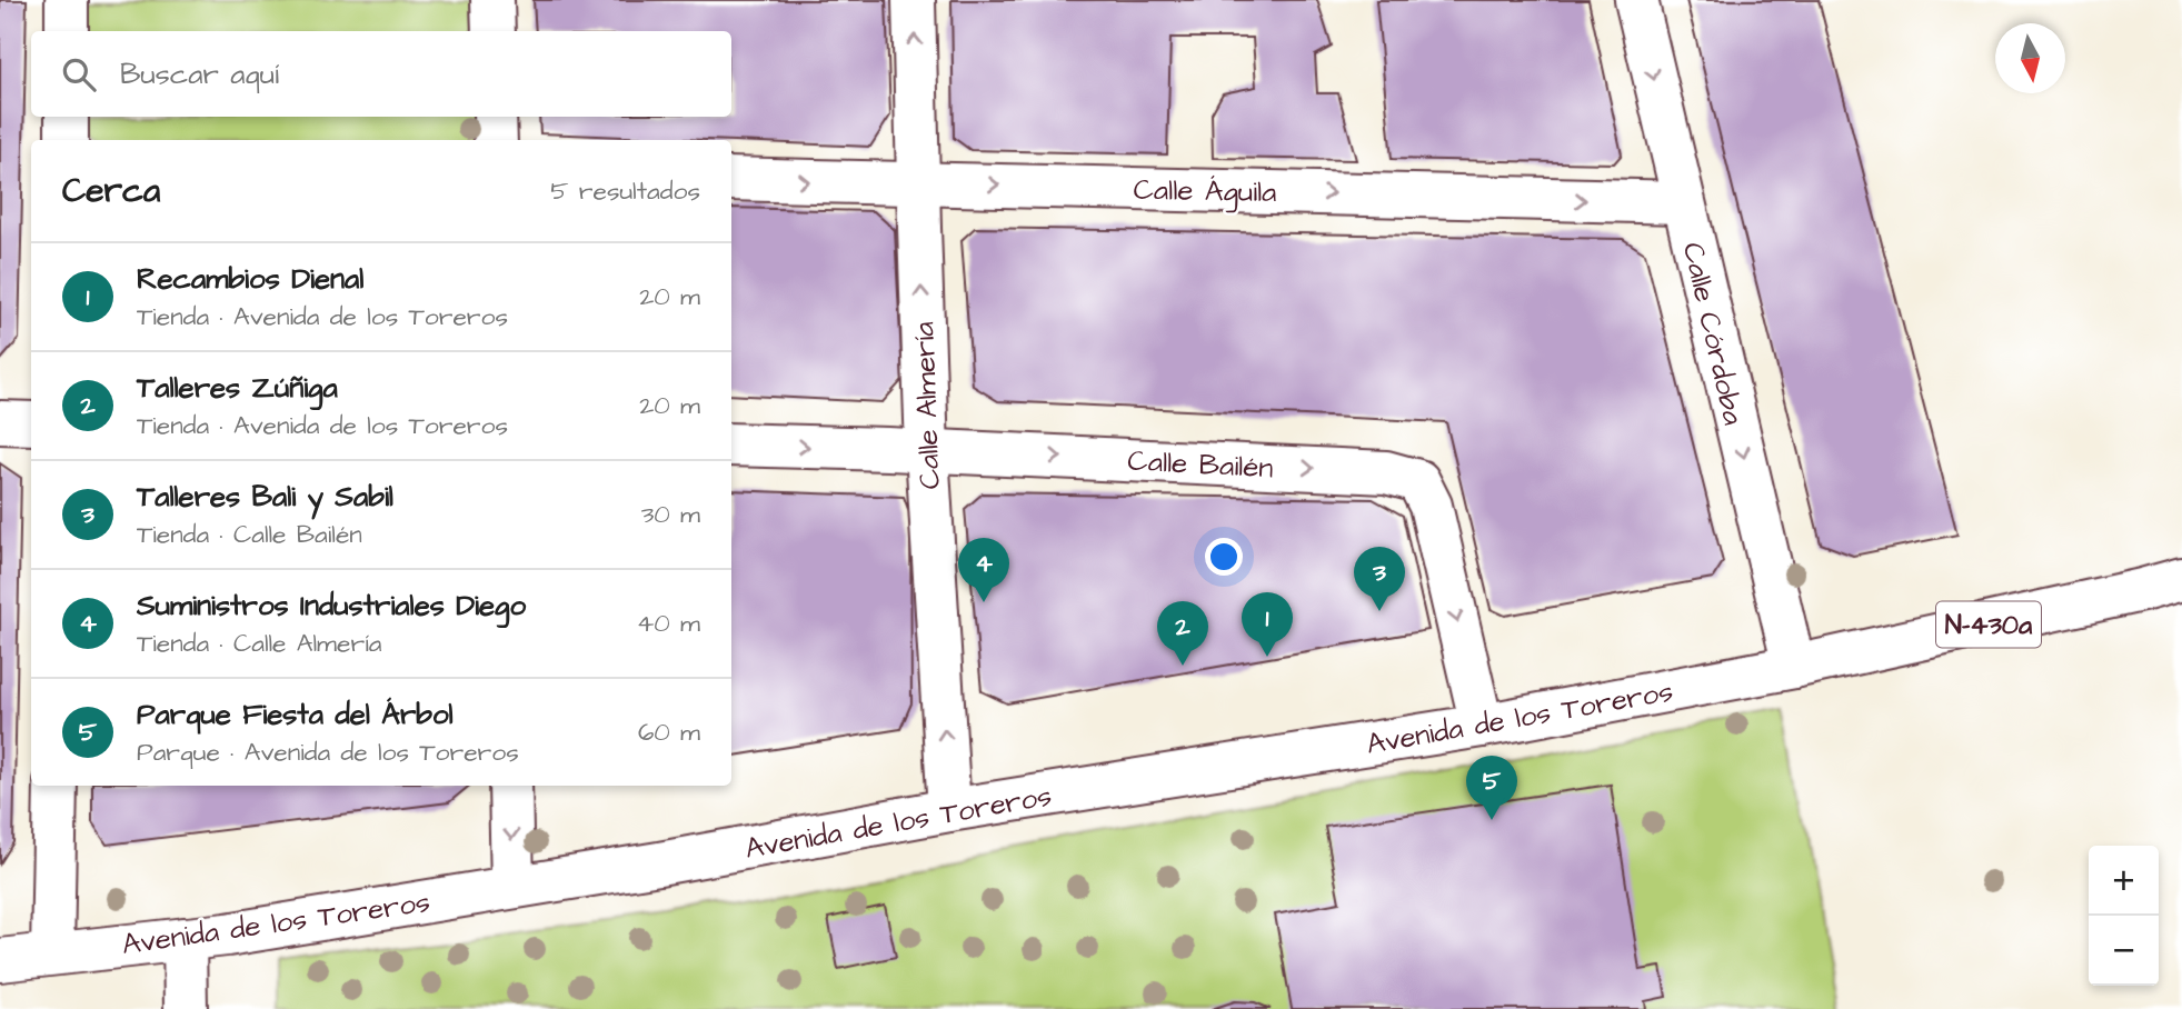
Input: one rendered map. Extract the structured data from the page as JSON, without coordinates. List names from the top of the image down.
{
  "streets": {
    "main road": [
      "Calle Águila",
      "Calle Córdoba",
      "Calle Almería",
      "Calle Bailén",
      "N-430a",
      "Avenida de los Toreros"
    ]
  },
  "crossings": [
    ["Calle Águila", "Calle Córdoba"],
    ["Calle Águila", "Calle Almería"],
    ["Calle Córdoba", "N-430a"],
    ["Calle Córdoba", "Avenida de los Toreros"],
    ["Calle Almería", "Calle Bailén"],
    ["Calle Almería", "Avenida de los Toreros"],
    ["Calle Bailén", "Avenida de los Toreros"],
    ["N-430a", "Avenida de los Toreros"]
  ],
  "one_way": [
    "Calle Águila",
    "Calle Córdoba",
    "Calle Almería",
    "Calle Bailén"
  ],
  "north": "bottom",
  "page": {
    "search": "Buscar aquí",
    "heading": ["Cerca", "5 resultados"],
    "list": [
      {
        "mark": "1",
        "name": "Recambios Dienal",
        "note": "Tienda · Avenida de los Toreros",
        "value": "20 m"
      },
      {
        "mark": "2",
        "name": "Talleres Zúñiga",
        "note": "Tienda · Avenida de los Toreros",
        "value": "20 m"
      },
      {
        "mark": "3",
        "name": "Talleres Bali y Sabil",
        "note": "Tienda · Calle Bailén",
        "value": "30 m"
      },
      {
        "mark": "4",
        "name": "Suministros Industriales Diego",
        "note": "Tienda · Calle Almería",
        "value": "40 m"
      },
      {
        "mark": "5",
        "name": "Parque Fiesta del Árbol",
        "note": "Parque · Avenida de los Toreros",
        "value": "60 m"
      }
    ],
    "pins": [
      "4",
      "3",
      "1",
      "2",
      "5"
    ],
    "map_buttons": ["+", "−"]
  }
}
